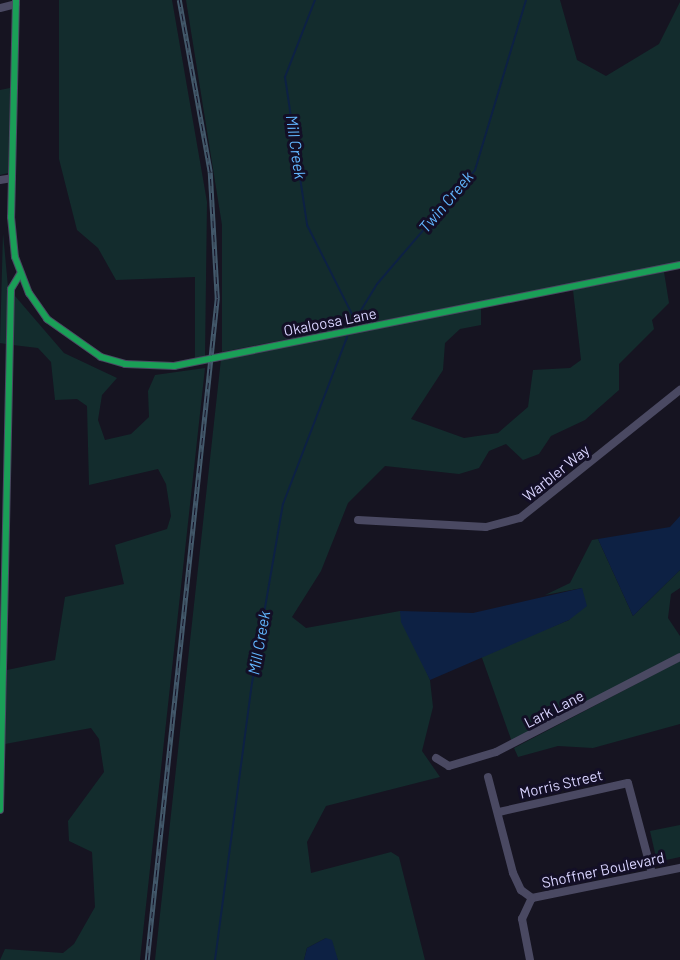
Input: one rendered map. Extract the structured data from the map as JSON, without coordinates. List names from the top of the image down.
{
  "streets": {
    "street": [
      "Okaloosa Lane",
      "Warbler Way",
      "Lark Lane",
      "Morris Street",
      "Shoffner Boulevard"
    ]
  },
  "crossings": [
    ["Morris Street", "Shoffner Boulevard"]
  ],
  "water": ["Mill Creek", "Twin Creek"]
}
